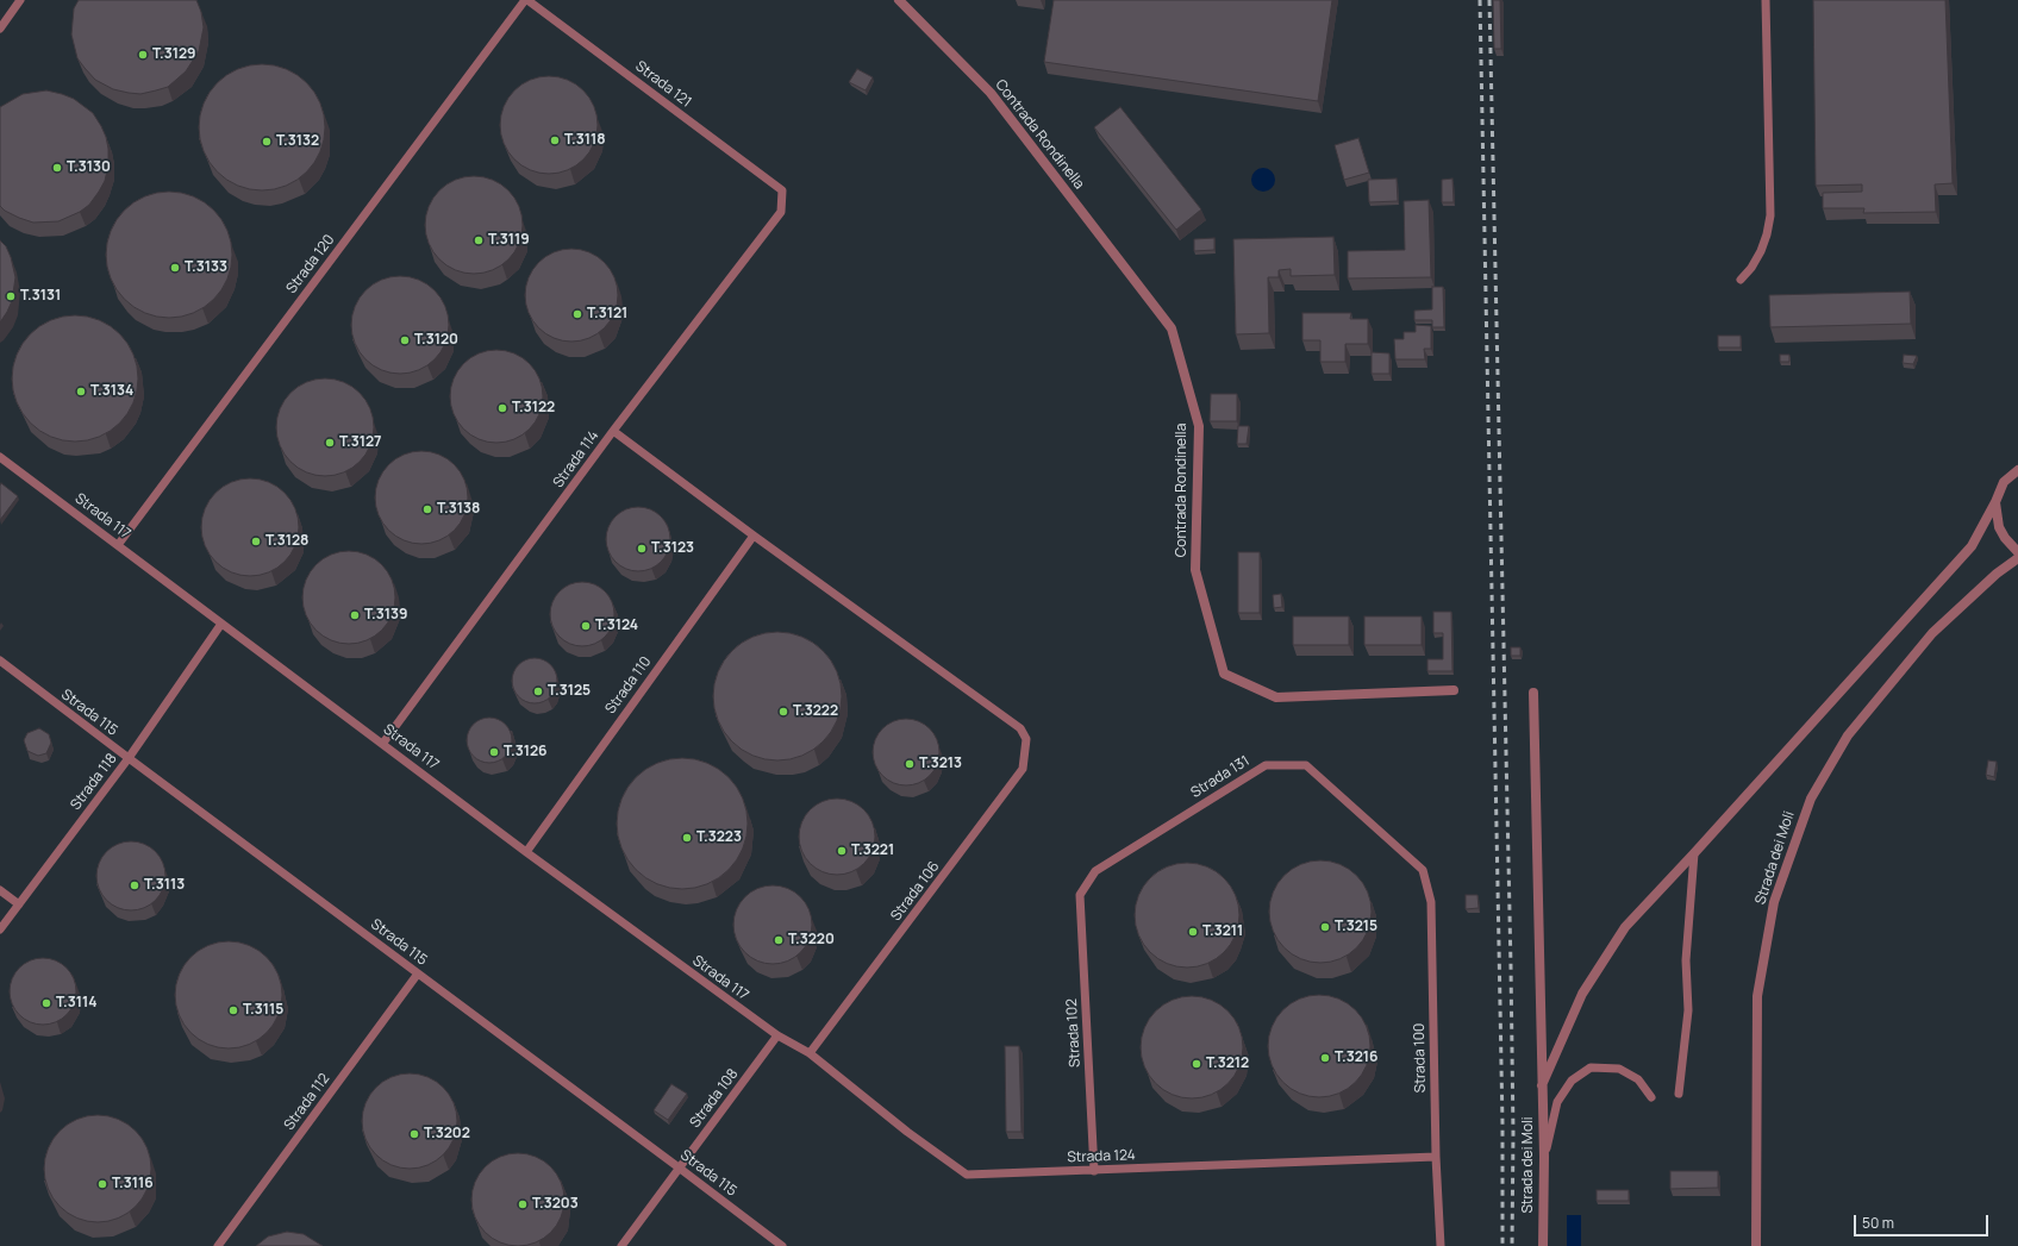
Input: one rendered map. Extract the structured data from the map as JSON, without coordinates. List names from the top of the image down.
{
  "streets": {
    "street": ["Contrada Rondinella", "Strada dei Moli"],
    "lane": [
      "Strada 121",
      "Strada 120",
      "Strada 114",
      "Strada 117",
      "Strada 110",
      "Strada 115",
      "Strada 131",
      "Strada 118",
      "Strada 106",
      "Strada 102",
      "Strada 100",
      "Strada 108",
      "Strada 112",
      "Strada 124"
    ]
  },
  "crossings": [
    ["Strada 121", "Strada 120"],
    ["Strada 121", "Strada 114"],
    ["Strada 120", "Strada 117"],
    ["Strada 114", "Strada 117"],
    ["Strada 117", "Strada 110"],
    ["Strada 117", "Strada 118"],
    ["Strada 117", "Strada 106"],
    ["Strada 117", "Strada 108"],
    ["Strada 117", "Strada 124"],
    ["Strada 110", "Strada 106"],
    ["Strada 115", "Strada 118"],
    ["Strada 115", "Strada 108"],
    ["Strada 115", "Strada 112"],
    ["Strada 131", "Strada 102"],
    ["Strada 131", "Strada 100"],
    ["Strada 106", "Strada 124"],
    ["Strada 102", "Strada 124"],
    ["Strada 100", "Strada 124"]
  ],
  "places": [
    "T.3129",
    "T.3118",
    "T.3132",
    "T.3130",
    "T.3119",
    "T.3133",
    "T.3131",
    "T.3121",
    "T.3120",
    "T.3134",
    "T.3122",
    "T.3127",
    "T.3138",
    "T.3128",
    "T.3123",
    "T.3139",
    "T.3124",
    "T.3125",
    "T.3222",
    "T.3126",
    "T.3213",
    "T.3223",
    "T.3221",
    "T.3113",
    "T.3215",
    "T.3211",
    "T.3220",
    "T.3114",
    "T.3115",
    "T.3216",
    "T.3212",
    "T.3202",
    "T.3116",
    "T.3203"
  ],
  "scale_bar": "50 m"
}
